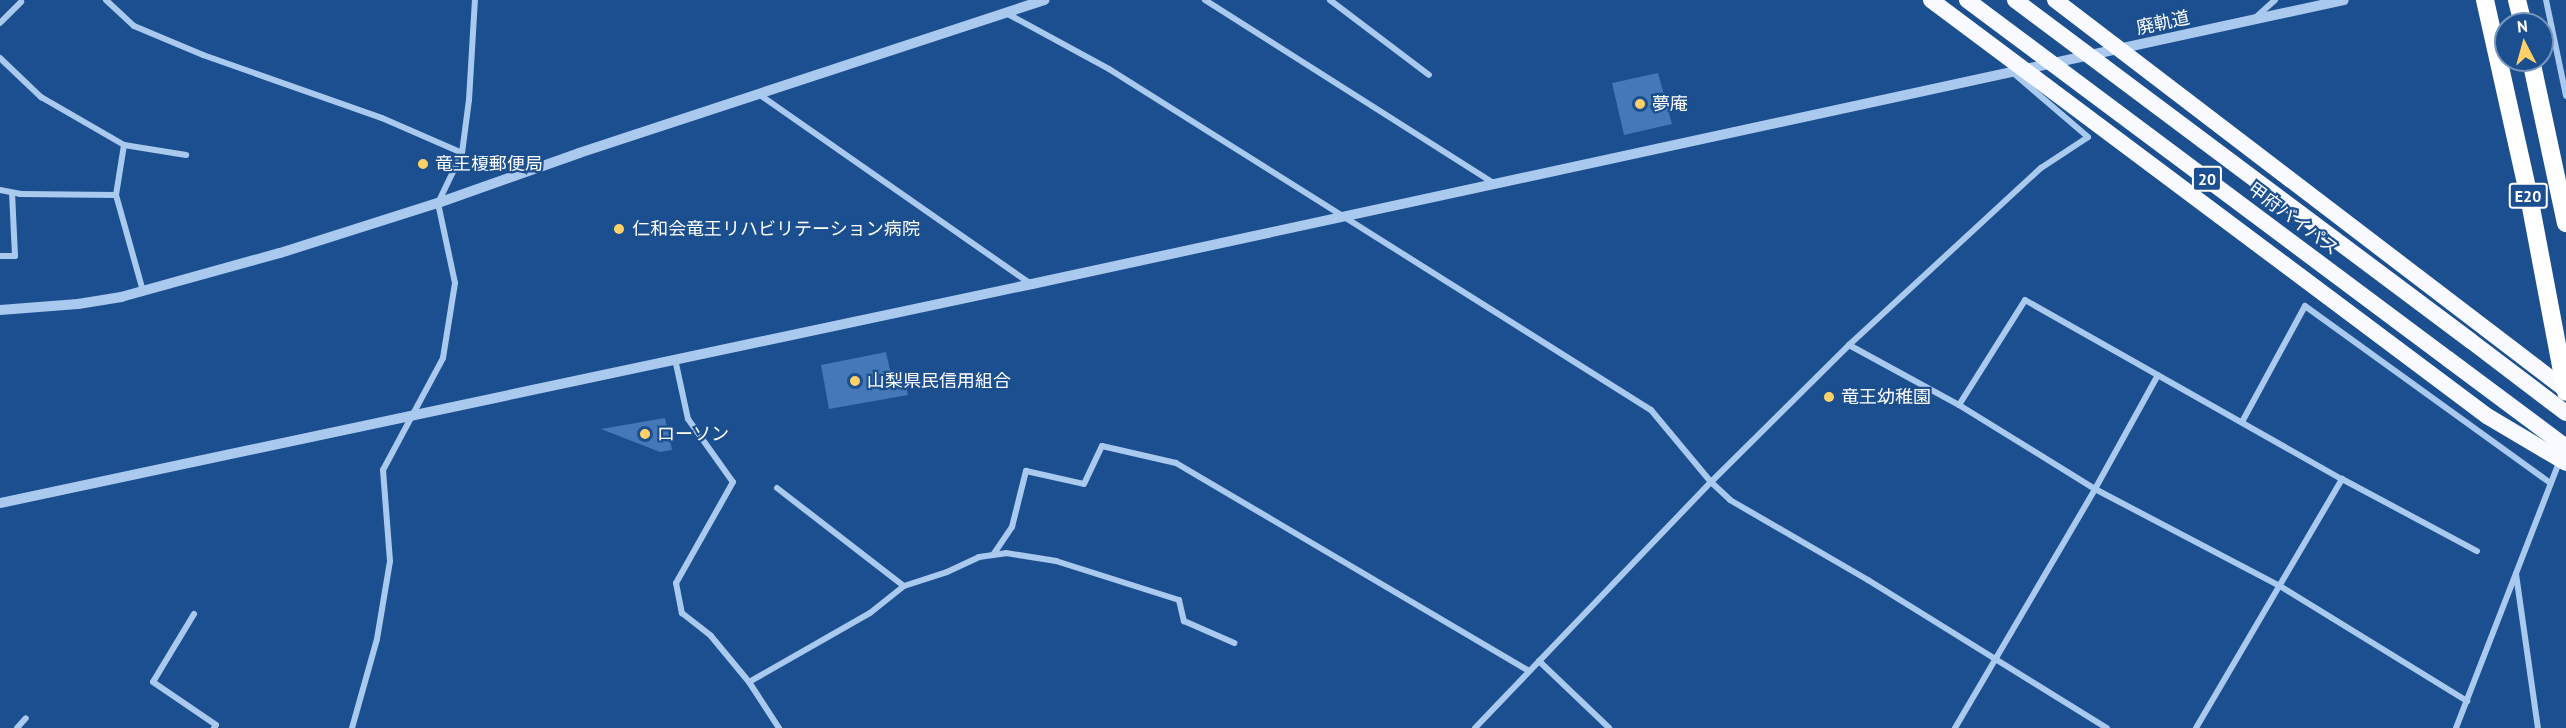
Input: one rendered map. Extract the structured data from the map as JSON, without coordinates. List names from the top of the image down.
{
  "streets": {
    "highway": ["20", "E20", "甲府バイパス"],
    "street": ["廃軌道"]
  },
  "places": [
    "夢庵",
    "竜王榎郵便局",
    "仁和会竜王リハビリテーション病院",
    "山梨県民信用組合",
    "竜王幼稚園",
    "ローソン"
  ],
  "north": "top"
}
